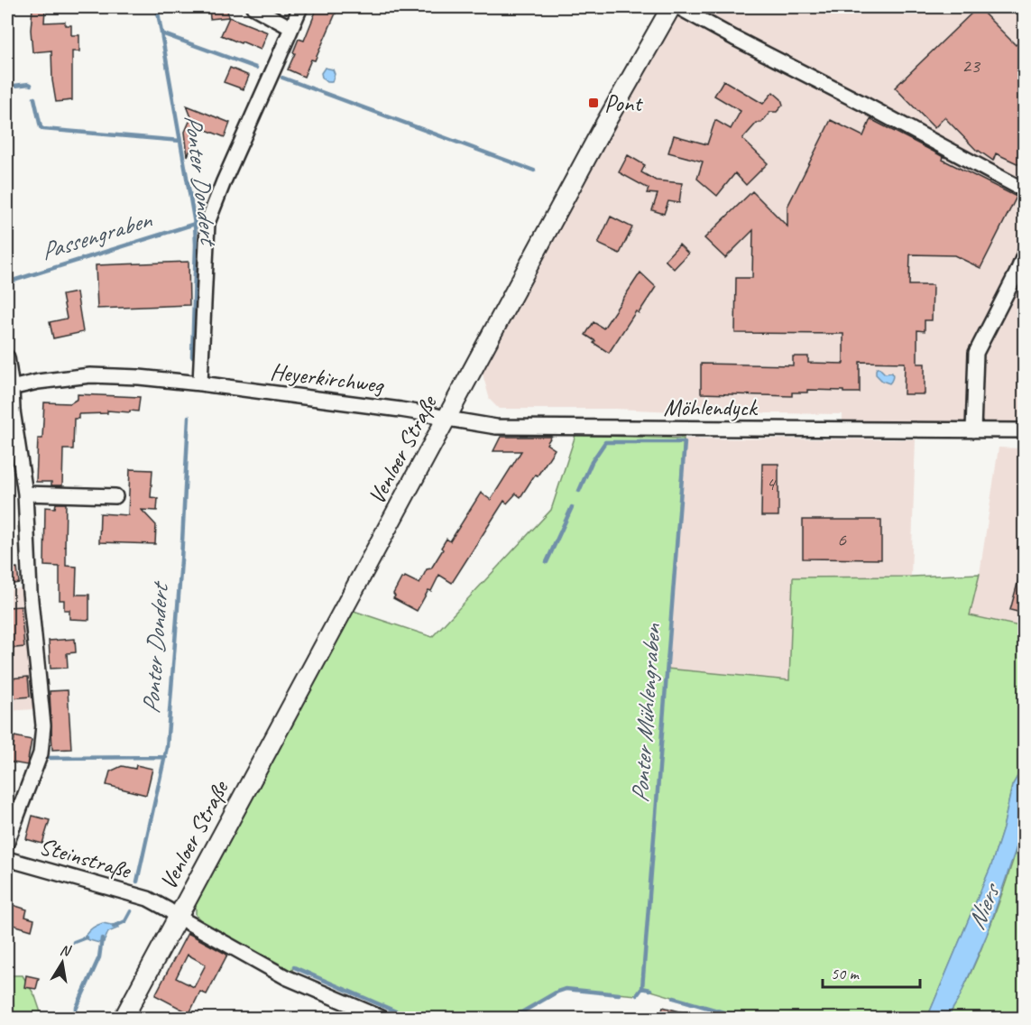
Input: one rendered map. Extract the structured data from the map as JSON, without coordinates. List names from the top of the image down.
{
  "streets": {
    "main road": ["Venloer Straße"],
    "street": ["Heyerkirchweg", "Möhlendyck", "Steinstraße"]
  },
  "crossings": [
    ["Heyerkirchweg", "Möhlendyck"],
    ["Heyerkirchweg", "Venloer Straße"],
    ["Möhlendyck", "Venloer Straße"],
    ["Venloer Straße", "Steinstraße"]
  ],
  "water": [
    "Ponter Dondert",
    "Passengraben",
    "Ponter Mühlengraben",
    "Niers"
  ],
  "places": {
    "transit": ["Pont"]
  },
  "house_numbers": ["23", "4", "6"],
  "scale_bar": "50 m",
  "north": "top"
}
